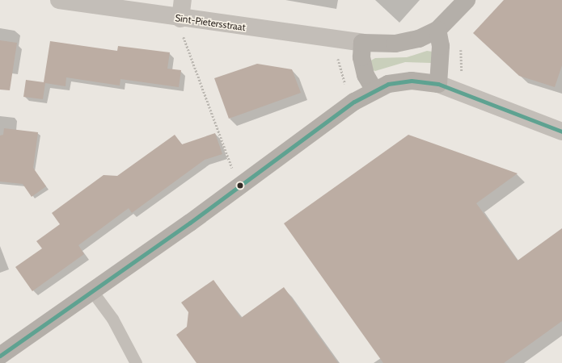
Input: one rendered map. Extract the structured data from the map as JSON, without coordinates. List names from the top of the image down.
{
  "streets": {
    "street": ["Sint-Pietersstraat"]
  }
}
